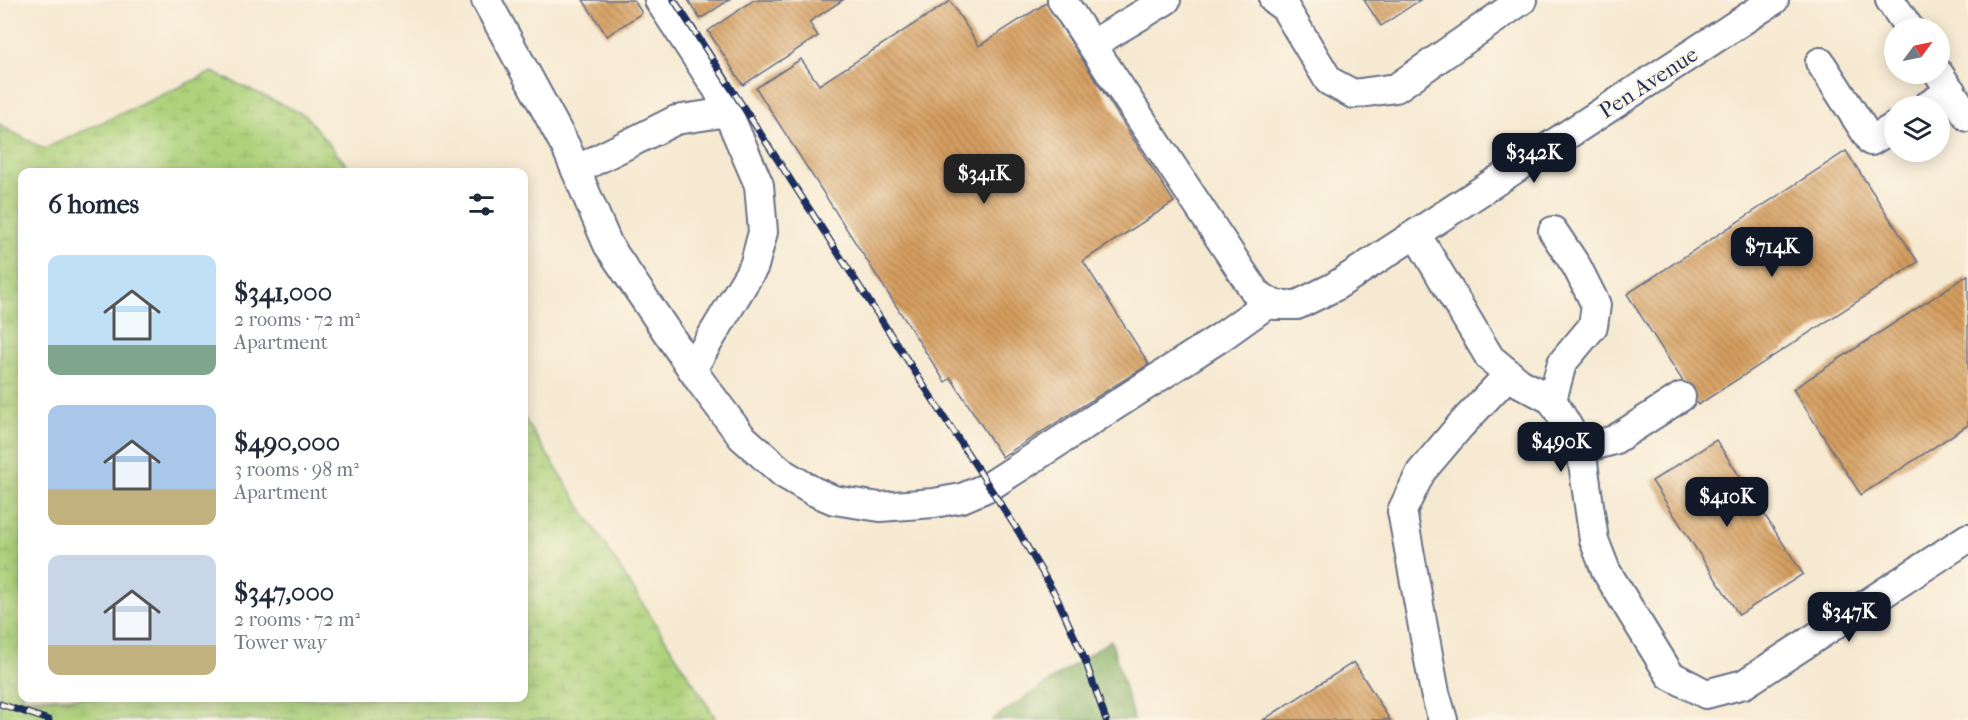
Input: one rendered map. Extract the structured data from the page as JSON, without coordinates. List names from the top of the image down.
{
  "streets": {
    "street": ["Pen Avenue"]
  },
  "north": "top right",
  "page": {
    "price": [
      "$342K",
      "$341K",
      "$714K",
      "$490K",
      "$410K",
      "$347K"
    ],
    "heading": "6 homes",
    "list": [
      {
        "name": "$341,000",
        "note": "2 rooms · 72 m² · Apartment"
      },
      {
        "name": "$490,000",
        "note": "3 rooms · 98 m² · Apartment"
      },
      {
        "name": "$347,000",
        "note": "2 rooms · 72 m² · Tower way"
      }
    ]
  }
}
